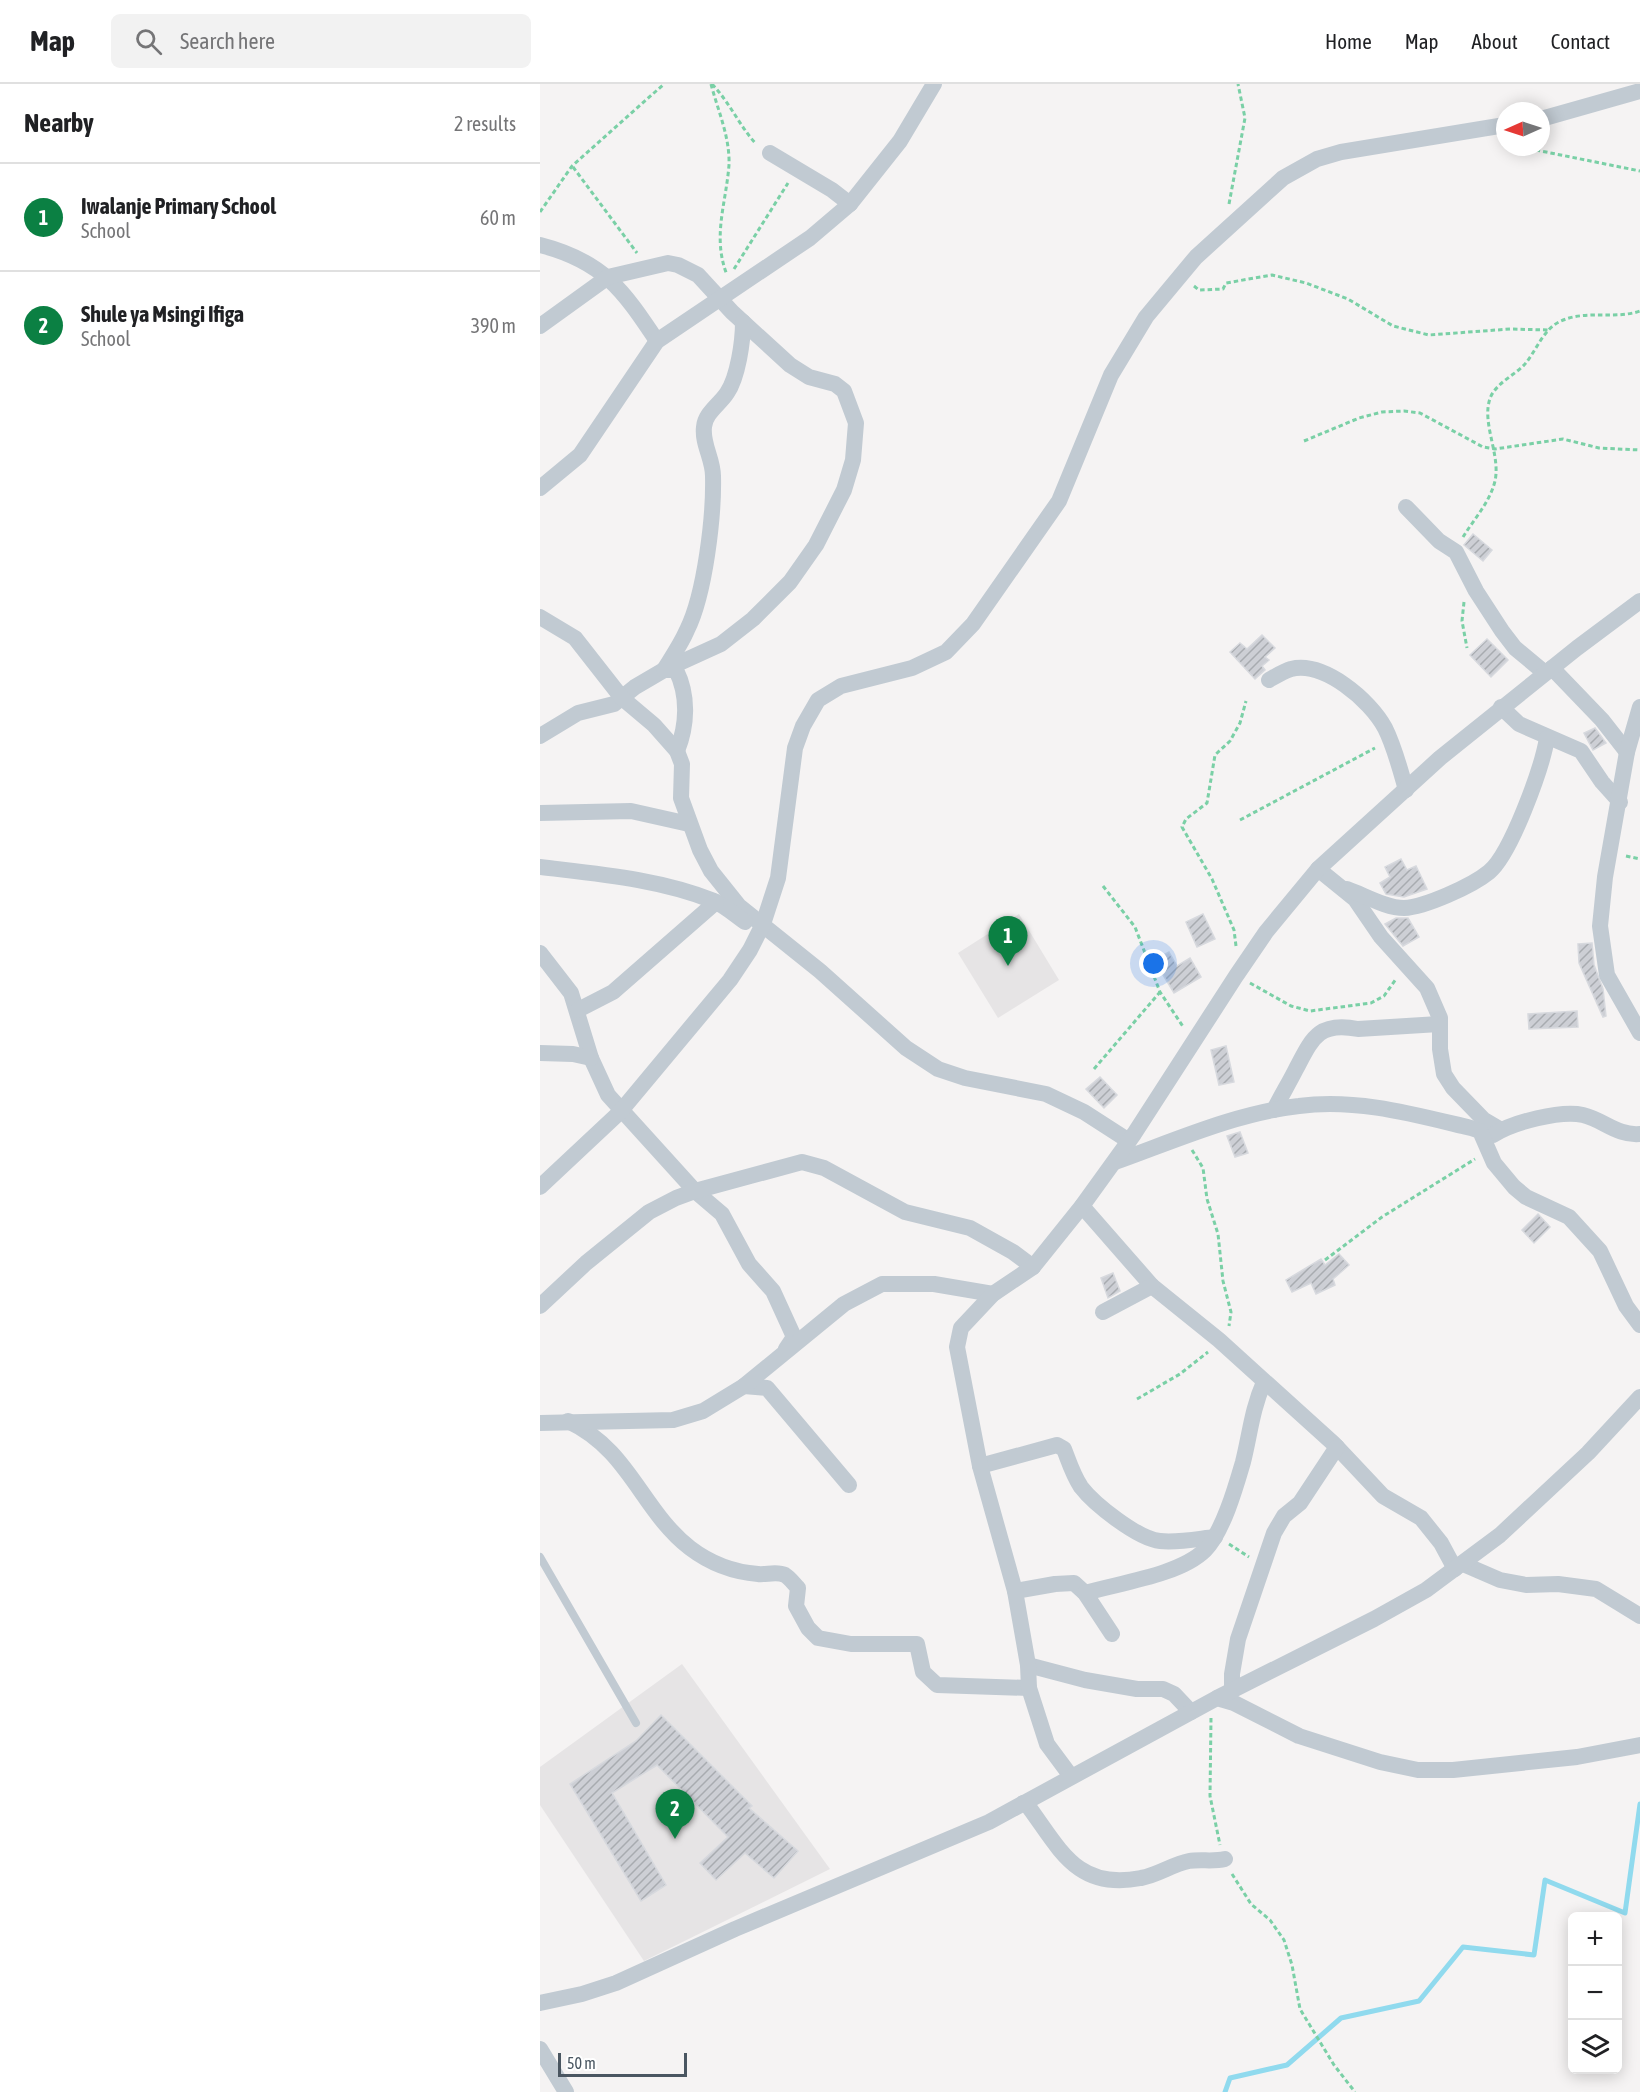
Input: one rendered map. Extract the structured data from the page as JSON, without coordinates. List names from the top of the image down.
{
  "scale_bar": "50 m",
  "north": "left",
  "page": {
    "header": "Map",
    "search": "Search here",
    "nav": [
      "Home",
      "Map",
      "About",
      "Contact"
    ],
    "heading": ["Nearby", "2 results"],
    "list": [
      {
        "mark": "1",
        "name": "Iwalanje Primary School",
        "note": "School",
        "value": "60 m"
      },
      {
        "mark": "2",
        "name": "Shule ya Msingi Ifiga",
        "note": "School",
        "value": "390 m"
      }
    ],
    "pins": ["1", "2"],
    "map_buttons": ["+", "−"],
    "scale": "50 m"
  }
}
